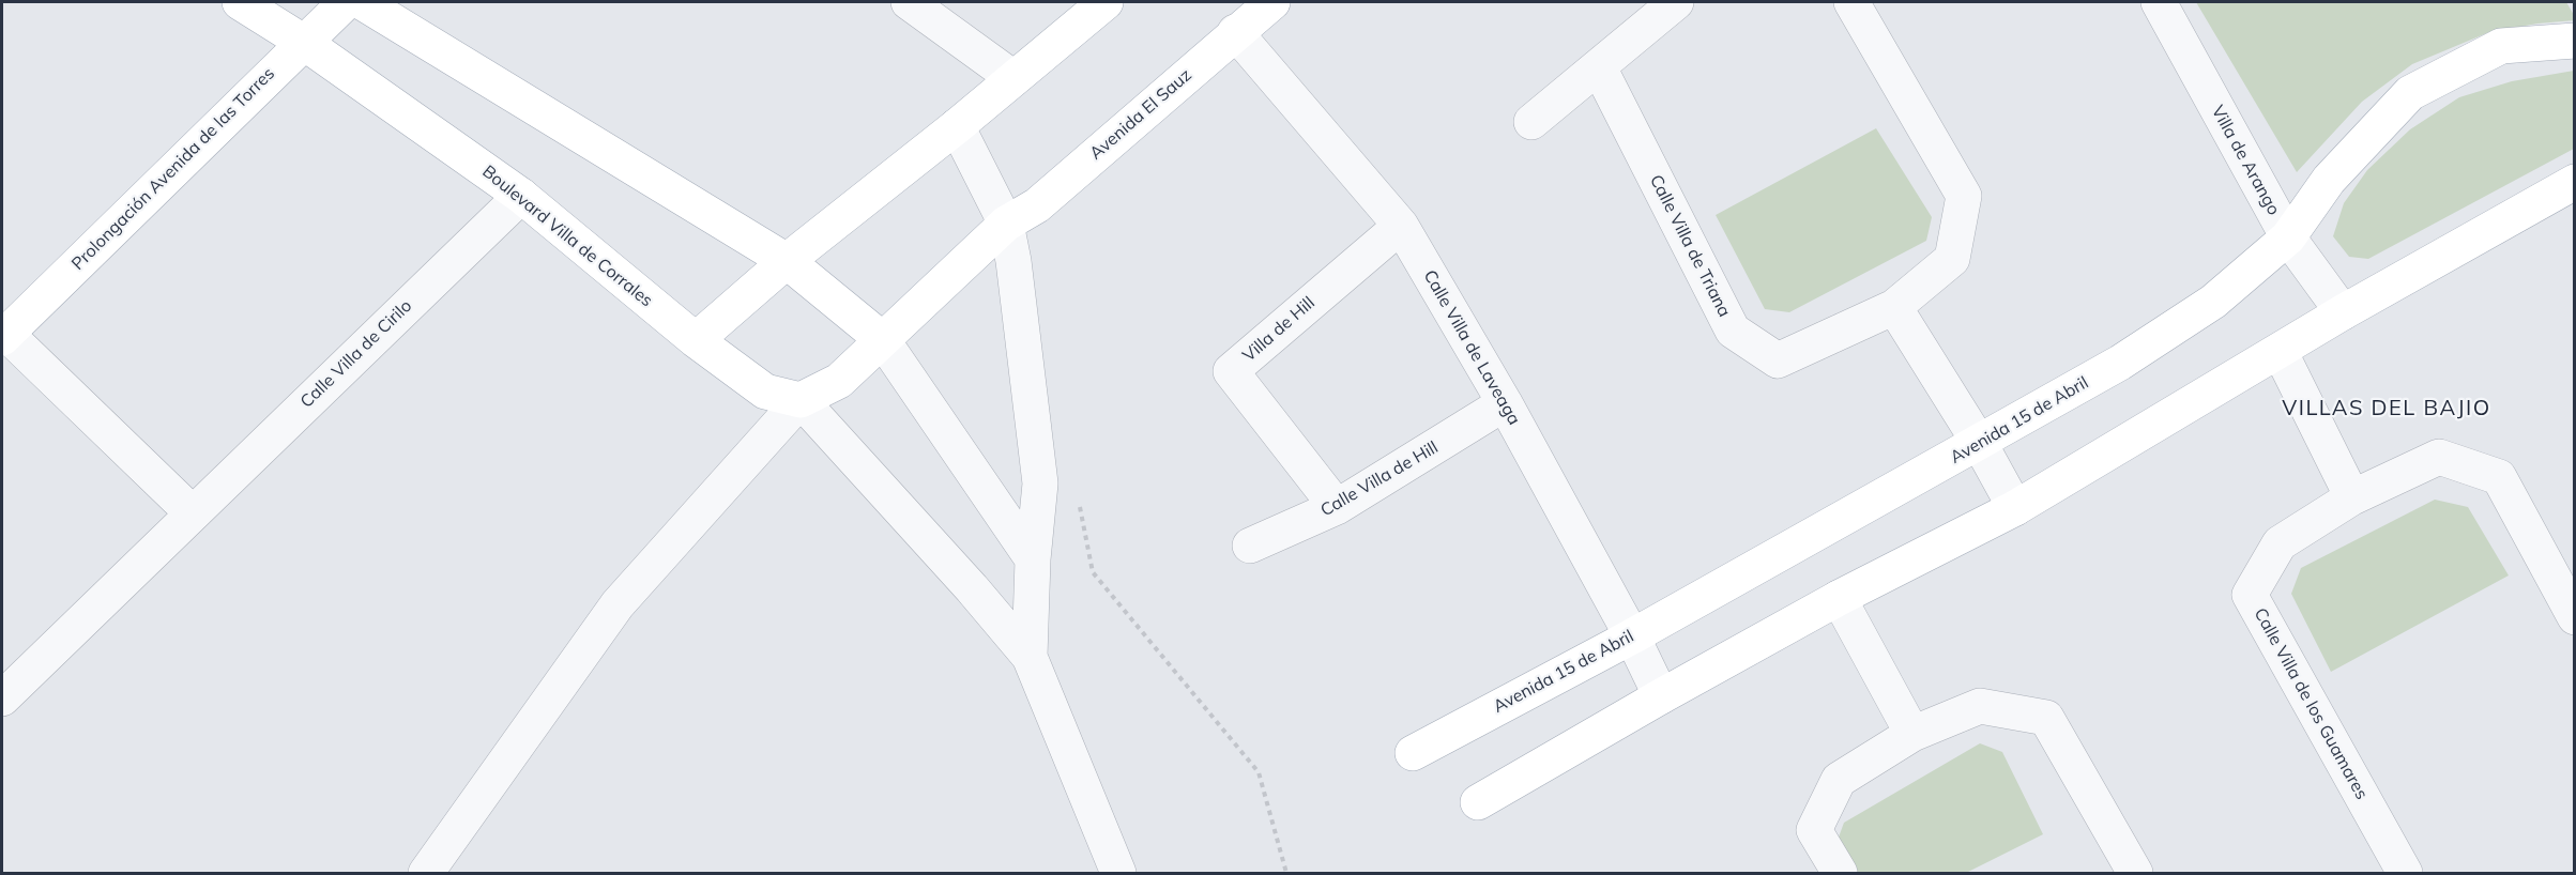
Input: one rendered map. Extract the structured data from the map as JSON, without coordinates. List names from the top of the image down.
{
  "streets": {
    "main road": [
      "Avenida El Sauz",
      "Prolongación Avenida de las Torres",
      "Boulevard Villa de Corrales",
      "Avenida 15 de Abril"
    ],
    "street": [
      "Villa de Arango",
      "Calle Villa de Triana",
      "Villa de Hill",
      "Calle Villa de Laveaga",
      "Calle Villa de Cirilo",
      "Calle Villa de Hill",
      "Calle Villa de los Guamares"
    ]
  },
  "crossings": [
    ["Avenida El Sauz", "Boulevard Villa de Corrales"],
    ["Avenida El Sauz", "Calle Villa de Laveaga"],
    ["Villa de Arango", "Avenida 15 de Abril"],
    ["Prolongación Avenida de las Torres", "Boulevard Villa de Corrales"],
    ["Boulevard Villa de Corrales", "Calle Villa de Cirilo"],
    ["Villa de Hill", "Calle Villa de Laveaga"],
    ["Villa de Hill", "Calle Villa de Hill"],
    ["Calle Villa de Laveaga", "Avenida 15 de Abril"],
    ["Calle Villa de Laveaga", "Calle Villa de Hill"]
  ],
  "districts": ["VILLAS DEL BAJIO"]
}
